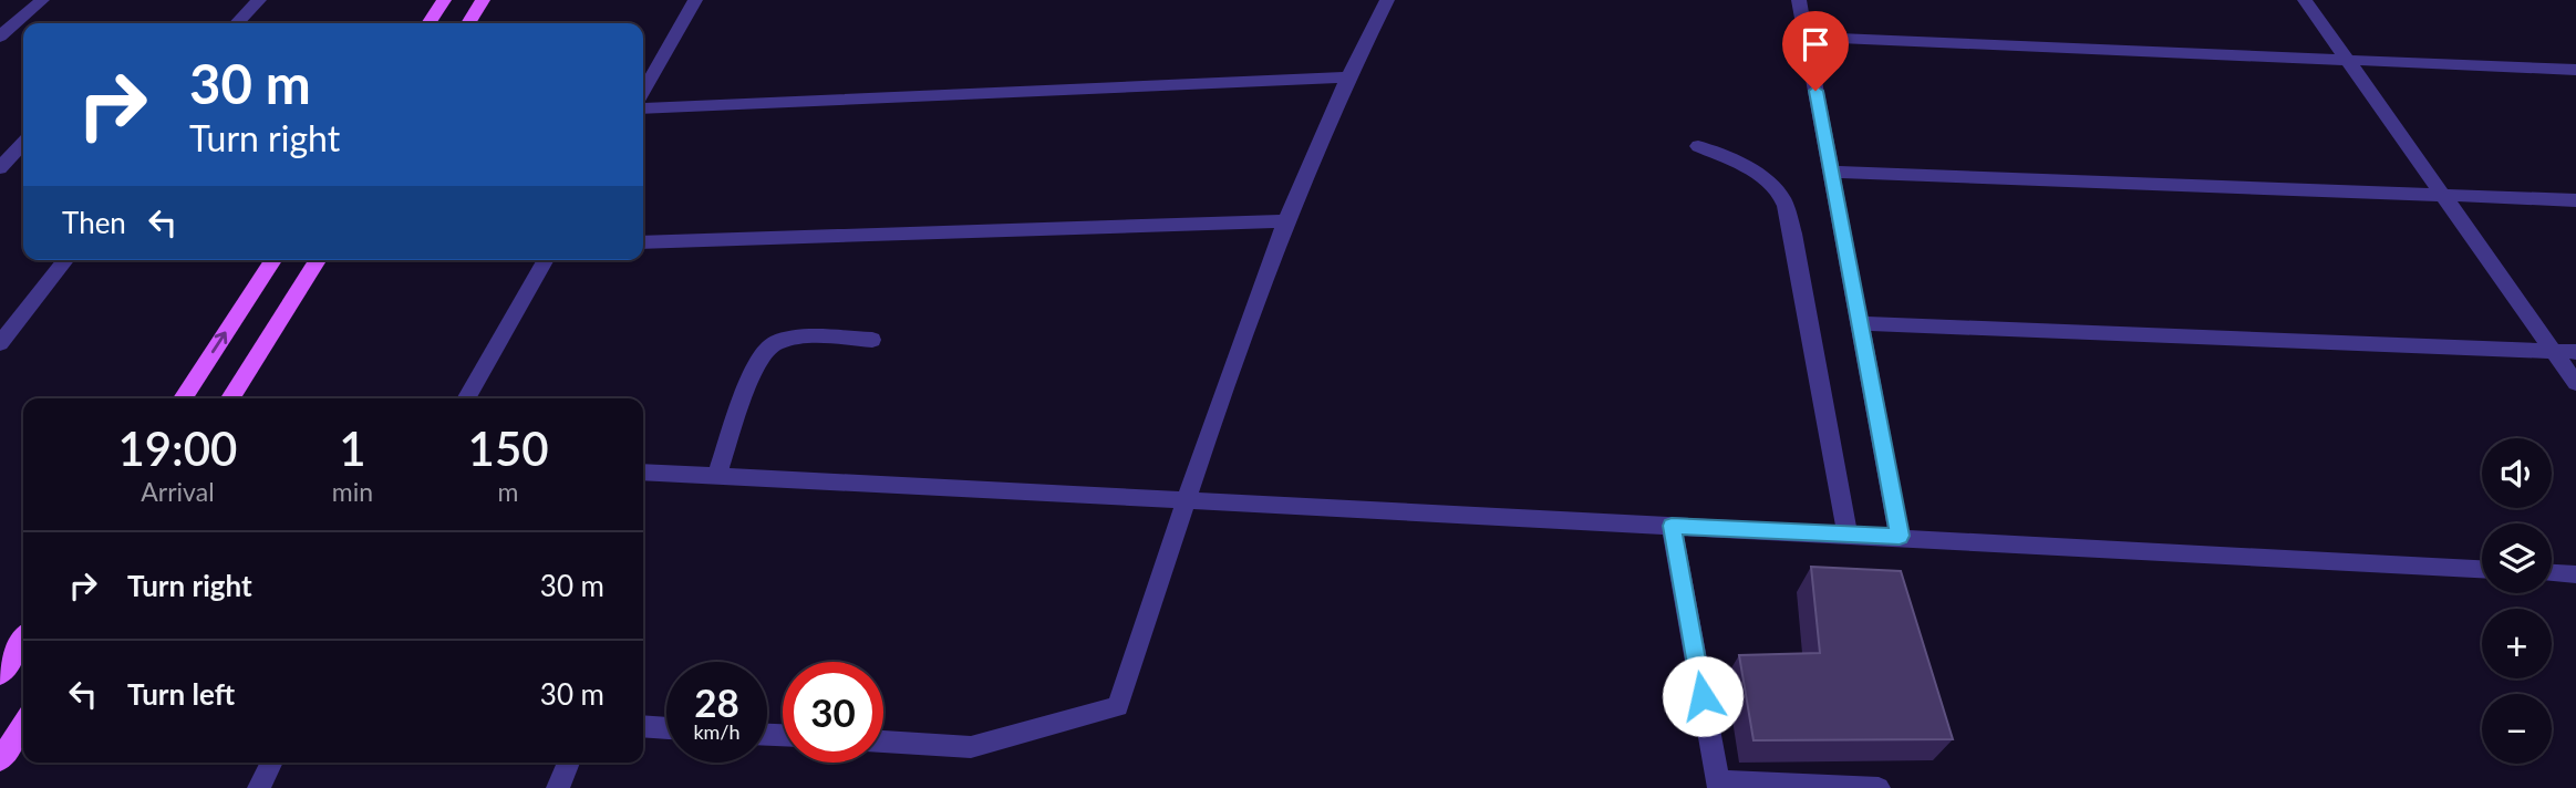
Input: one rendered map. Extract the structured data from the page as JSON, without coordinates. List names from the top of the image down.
{
  "page": {
    "turn": ["30 m", "Turn right"],
    "then": "Then",
    "eta": [
      "19:00",
      "Arrival",
      "1",
      "min",
      "150",
      "m"
    ],
    "map_buttons": ["+", "−"],
    "list": [
      {
        "name": "Turn right",
        "value": "30 m"
      },
      {
        "name": "Turn left",
        "value": "30 m"
      }
    ],
    "speed": "28 km/h",
    "limit": "30"
  }
}
